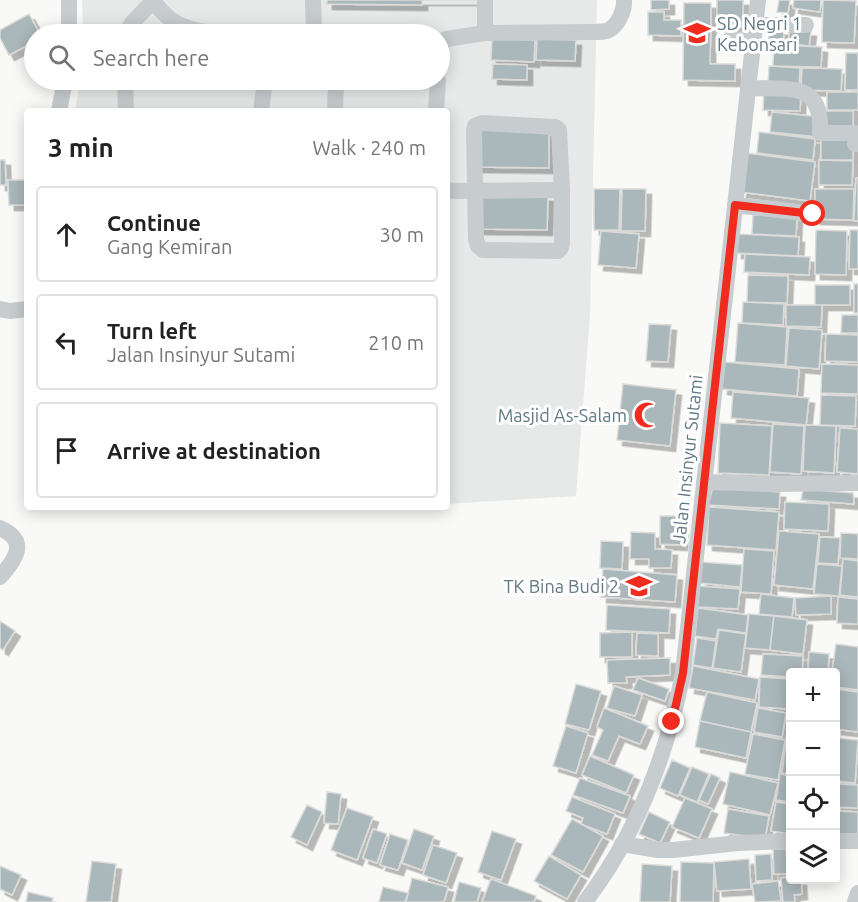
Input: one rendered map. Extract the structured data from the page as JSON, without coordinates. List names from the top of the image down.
{
  "streets": {
    "street": ["Jalan Insinyur Sutami"]
  },
  "places": {
    "school or university": ["SD Negri 1 Kebonsari", "TK Bina Budi 2"],
    "mosque": ["Masjid As-Salam"]
  },
  "page": {
    "search": "Search here",
    "heading": ["3 min", "Walk · 240 m"],
    "list": [
      ["Continue", "Gang Kemiran", "30 m"],
      ["Turn left", "Jalan Insinyur Sutami", "210 m"],
      "Arrive at destination"
    ],
    "map_buttons": ["+", "−"]
  }
}
